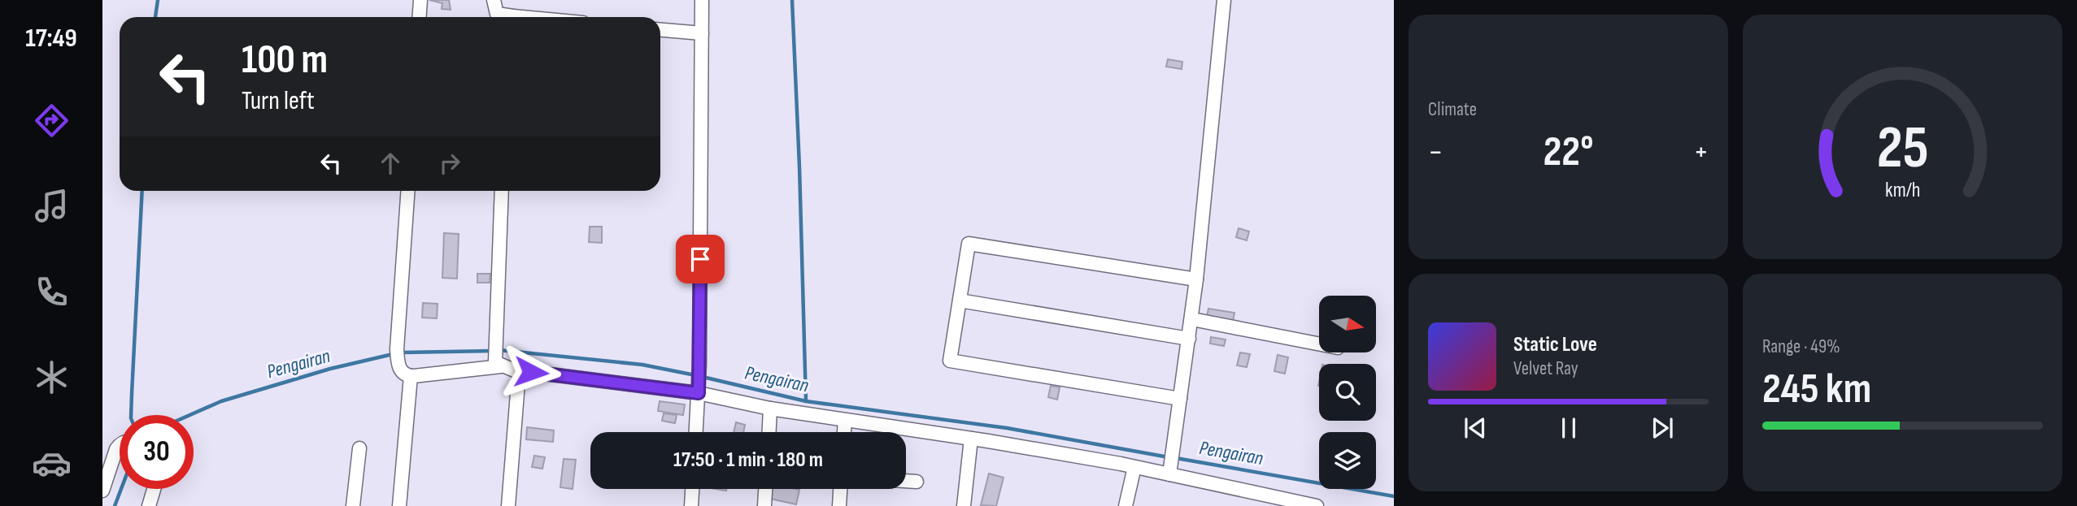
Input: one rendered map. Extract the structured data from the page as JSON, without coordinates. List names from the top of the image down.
{
  "water": ["Pengairan"],
  "north": "right",
  "page": {
    "tabs": "17:49",
    "tile": [
      "Climate",
      ["Range · 49%", "245 km"]
    ],
    "turn": ["100 m", "Turn left"],
    "heat": ["−", "22°", "+"],
    "song": ["Static Love", "Velvet Ray"],
    "limit": "30",
    "trip": "17:50 · 1 min · 180 m",
    "gauge": ["25", "km/h"]
  }
}
